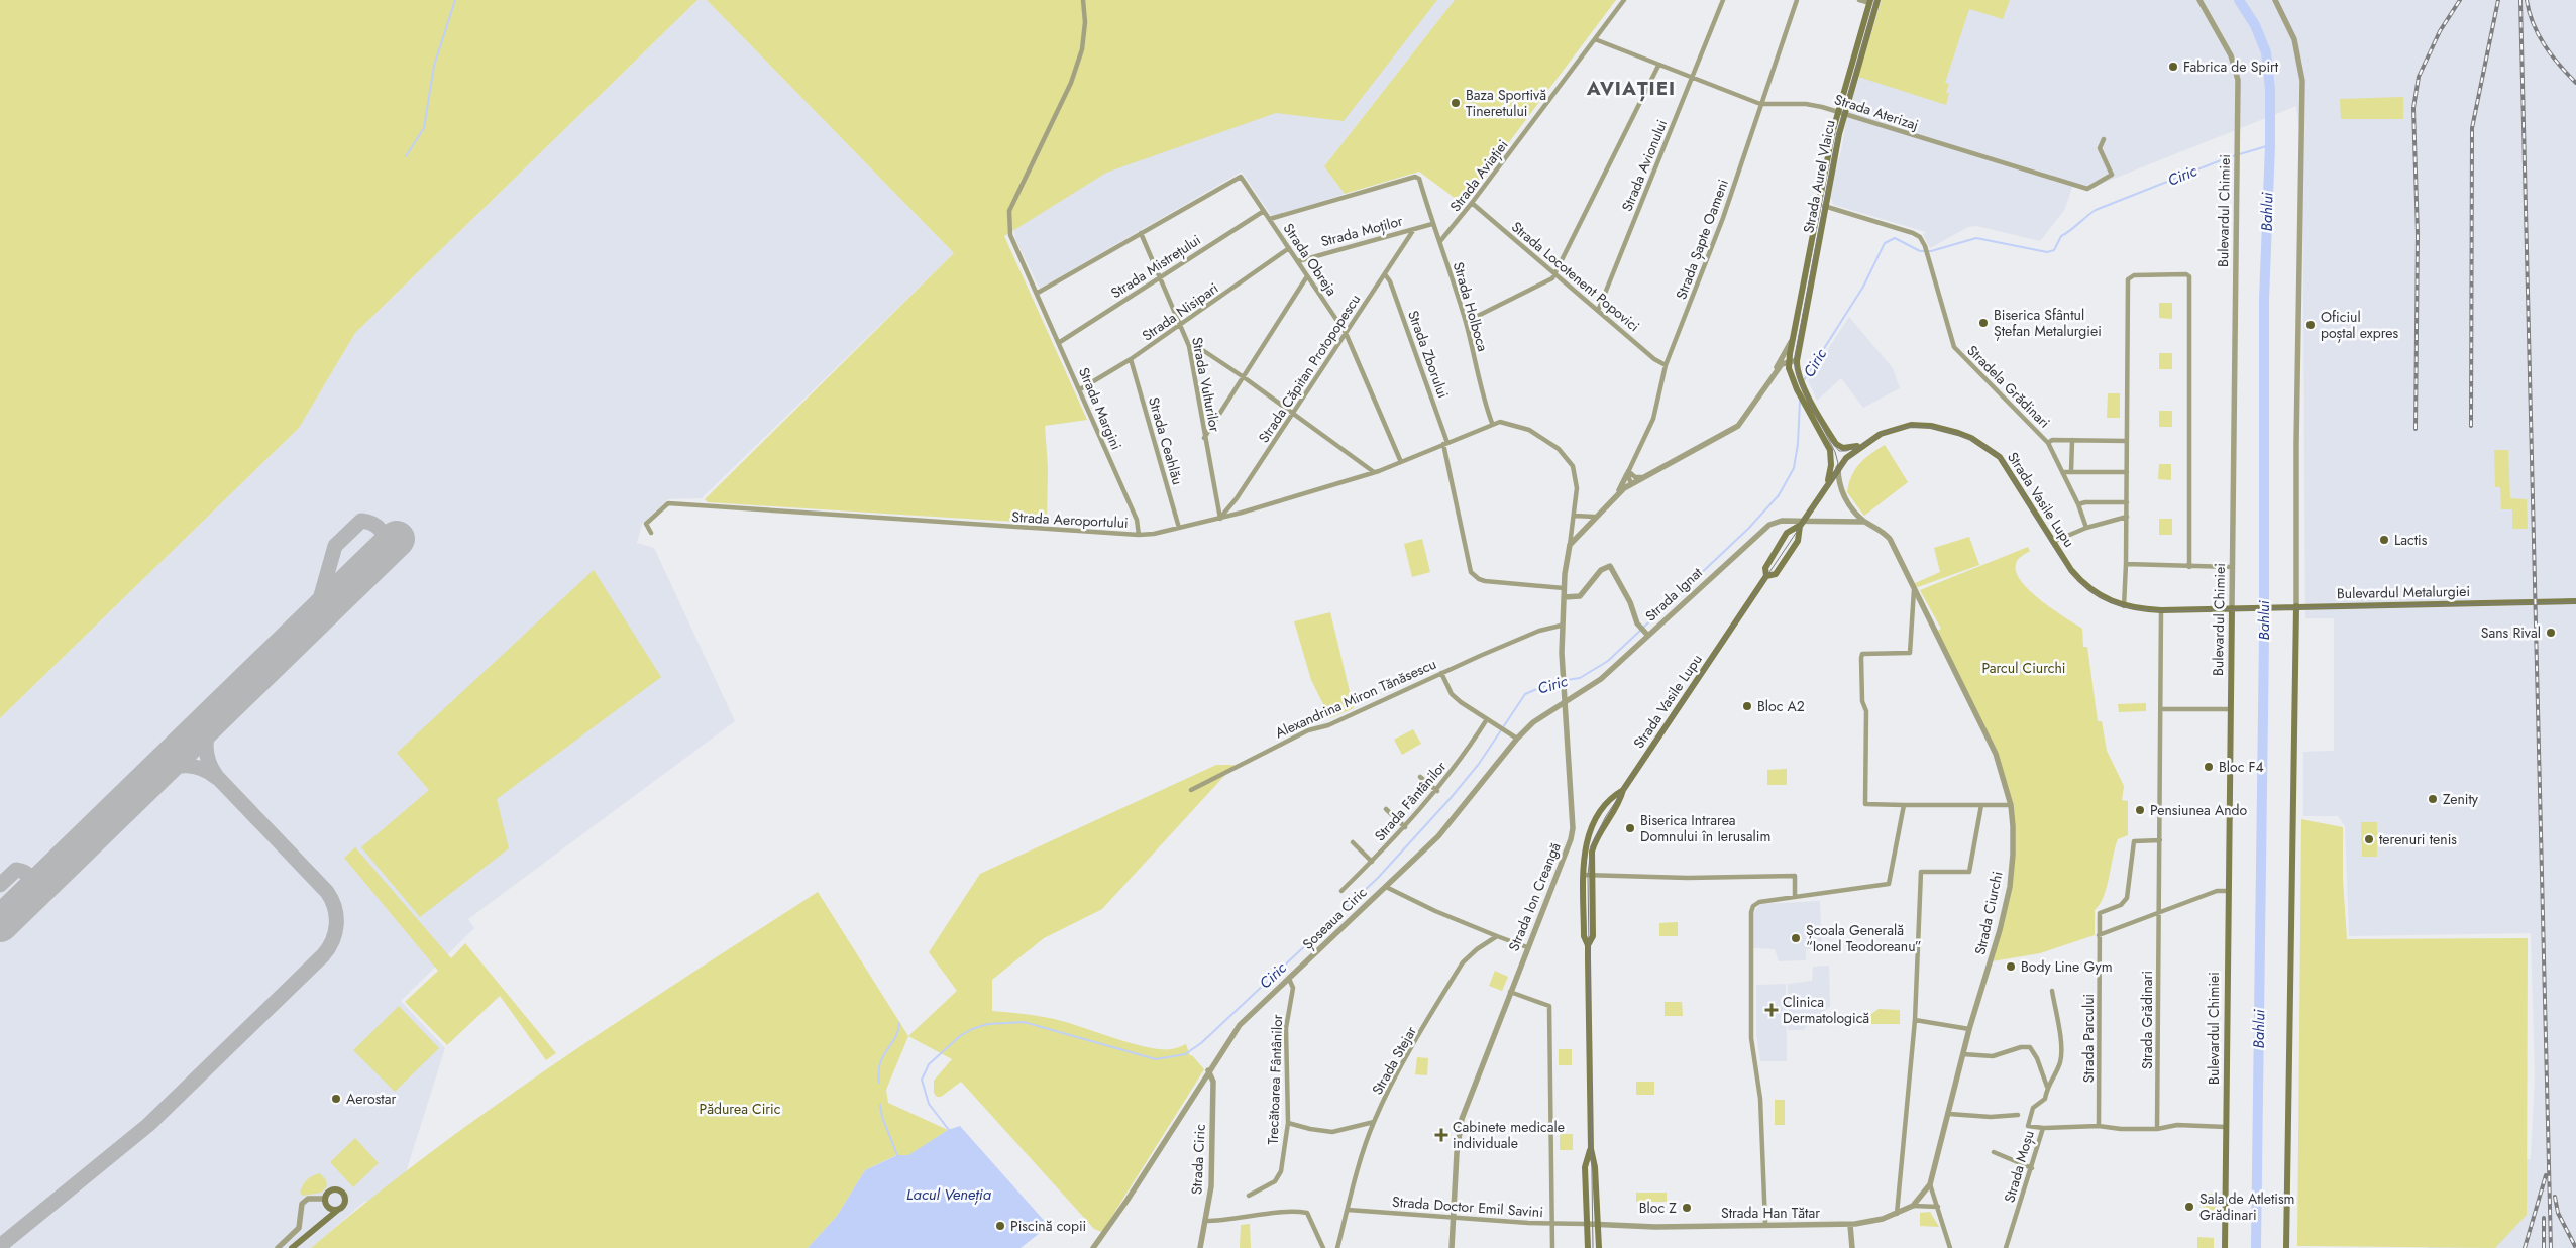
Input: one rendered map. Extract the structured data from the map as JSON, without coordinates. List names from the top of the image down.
{
  "streets": {
    "main road": [
      "Strada Aurel Vlaicu",
      "Bulevardul Chimiei",
      "Strada Vasile Lupu",
      "Bulevardul Metalurgiei"
    ],
    "street": [
      "Strada Aterizaj",
      "Strada Avionului",
      "Strada Aviației",
      "Strada Moților",
      "Strada Șapte Oameni",
      "Strada Obreja",
      "Strada Mistrețului",
      "Strada Locotenent Popovici",
      "Strada Holboca",
      "Strada Nisipari",
      "Strada Zborului",
      "Strada Căpitan Protopopescu",
      "Strada Vulturilor",
      "Stradela Grădinari",
      "Strada Margini",
      "Strada Ceahlău",
      "Strada Aeroportului",
      "Strada Ignat",
      "Alexandrina Miron Tănăsescu",
      "Strada Fântânilor",
      "Strada Ion Creangă",
      "Strada Ciurchi",
      "Șoseaua Ciric",
      "Strada Grădinari",
      "Strada Parcului",
      "Strada Stejar",
      "Trecătoarea Fântânilor",
      "Strada Ciric",
      "Strada Moșu",
      "Strada Doctor Emil Savini",
      "Strada Han Tătar"
    ]
  },
  "crossings": [
    ["Strada Aterizaj", "Strada Avionului"],
    ["Strada Aterizaj", "Strada Aviației"],
    ["Strada Aterizaj", "Strada Aurel Vlaicu"],
    ["Strada Aterizaj", "Strada Șapte Oameni"],
    ["Strada Avionului", "Strada Locotenent Popovici"],
    ["Strada Aviației", "Strada Locotenent Popovici"],
    ["Strada Aviației", "Strada Holboca"],
    ["Strada Aurel Vlaicu", "Stradela Grădinari"],
    ["Strada Aurel Vlaicu", "Strada Vasile Lupu"],
    ["Strada Aurel Vlaicu", "Strada Ion Creangă"],
    ["Bulevardul Chimiei", "Strada Vasile Lupu"],
    ["Bulevardul Chimiei", "Bulevardul Metalurgiei"],
    ["Strada Moților", "Strada Obreja"],
    ["Strada Moților", "Strada Holboca"],
    ["Strada Moților", "Strada Căpitan Protopopescu"],
    ["Strada Șapte Oameni", "Strada Locotenent Popovici"],
    ["Strada Obreja", "Strada Mistrețului"],
    ["Strada Obreja", "Strada Holboca"],
    ["Strada Obreja", "Strada Nisipari"],
    ["Strada Obreja", "Strada Căpitan Protopopescu"],
    ["Strada Obreja", "Strada Vulturilor"],
    ["Strada Obreja", "Strada Aeroportului"],
    ["Strada Mistrețului", "Strada Vulturilor"],
    ["Strada Mistrețului", "Strada Margini"],
    ["Strada Holboca", "Strada Aeroportului"],
    ["Strada Nisipari", "Strada Vulturilor"],
    ["Strada Nisipari", "Strada Margini"],
    ["Strada Nisipari", "Strada Ceahlău"],
    ["Strada Zborului", "Strada Căpitan Protopopescu"],
    ["Strada Zborului", "Strada Aeroportului"],
    ["Strada Zborului", "Strada Ion Creangă"],
    ["Strada Căpitan Protopopescu", "Strada Vulturilor"],
    ["Strada Căpitan Protopopescu", "Strada Aeroportului"],
    ["Strada Vulturilor", "Strada Aeroportului"],
    ["Strada Margini", "Strada Aeroportului"],
    ["Strada Ceahlău", "Strada Aeroportului"],
    ["Strada Vasile Lupu", "Bulevardul Metalurgiei"],
    ["Strada Vasile Lupu", "Strada Ignat"],
    ["Strada Vasile Lupu", "Strada Ciurchi"],
    ["Strada Vasile Lupu", "Strada Grădinari"],
    ["Strada Vasile Lupu", "Strada Doctor Emil Savini"],
    ["Strada Vasile Lupu", "Strada Han Tătar"],
    ["Strada Ignat", "Strada Ion Creangă"],
    ["Strada Ignat", "Șoseaua Ciric"],
    ["Alexandrina Miron Tănăsescu", "Strada Ion Creangă"],
    ["Strada Ion Creangă", "Șoseaua Ciric"],
    ["Strada Ion Creangă", "Strada Doctor Emil Savini"],
    ["Strada Ciurchi", "Strada Han Tătar"],
    ["Șoseaua Ciric", "Trecătoarea Fântânilor"],
    ["Șoseaua Ciric", "Strada Ciric"],
    ["Strada Grădinari", "Strada Parcului"],
    ["Strada Stejar", "Strada Doctor Emil Savini"],
    ["Strada Doctor Emil Savini", "Strada Han Tătar"]
  ],
  "districts": ["AVIAȚIEI"],
  "water": ["Ciric", "Bahlui", "Lacul Veneția"],
  "parks": ["Parcul Ciurchi", "Pădurea Ciric"],
  "places": {
    "other": [
      "Fabrica de Spirt",
      "Baza Sportivă Tineretului",
      "Biserica Sfântul Ștefan Metalurgiei",
      "Oficiul poștal expres",
      "Lactis",
      "Sans Rival",
      "Bloc A2",
      "Bloc F4",
      "Zenity",
      "Pensiunea Ando",
      "Biserica Intrarea Domnului în Ierusalim",
      "terenuri tenis",
      "Școala Generală “Ionel Teodoreanu”",
      "Body Line Gym",
      "Aerostar",
      "Sala de Atletism Grădinari",
      "Bloc Z",
      "Piscină copii"
    ],
    "health": ["Clinica Dermatologică", "Cabinete medicale individuale"]
  }
}
